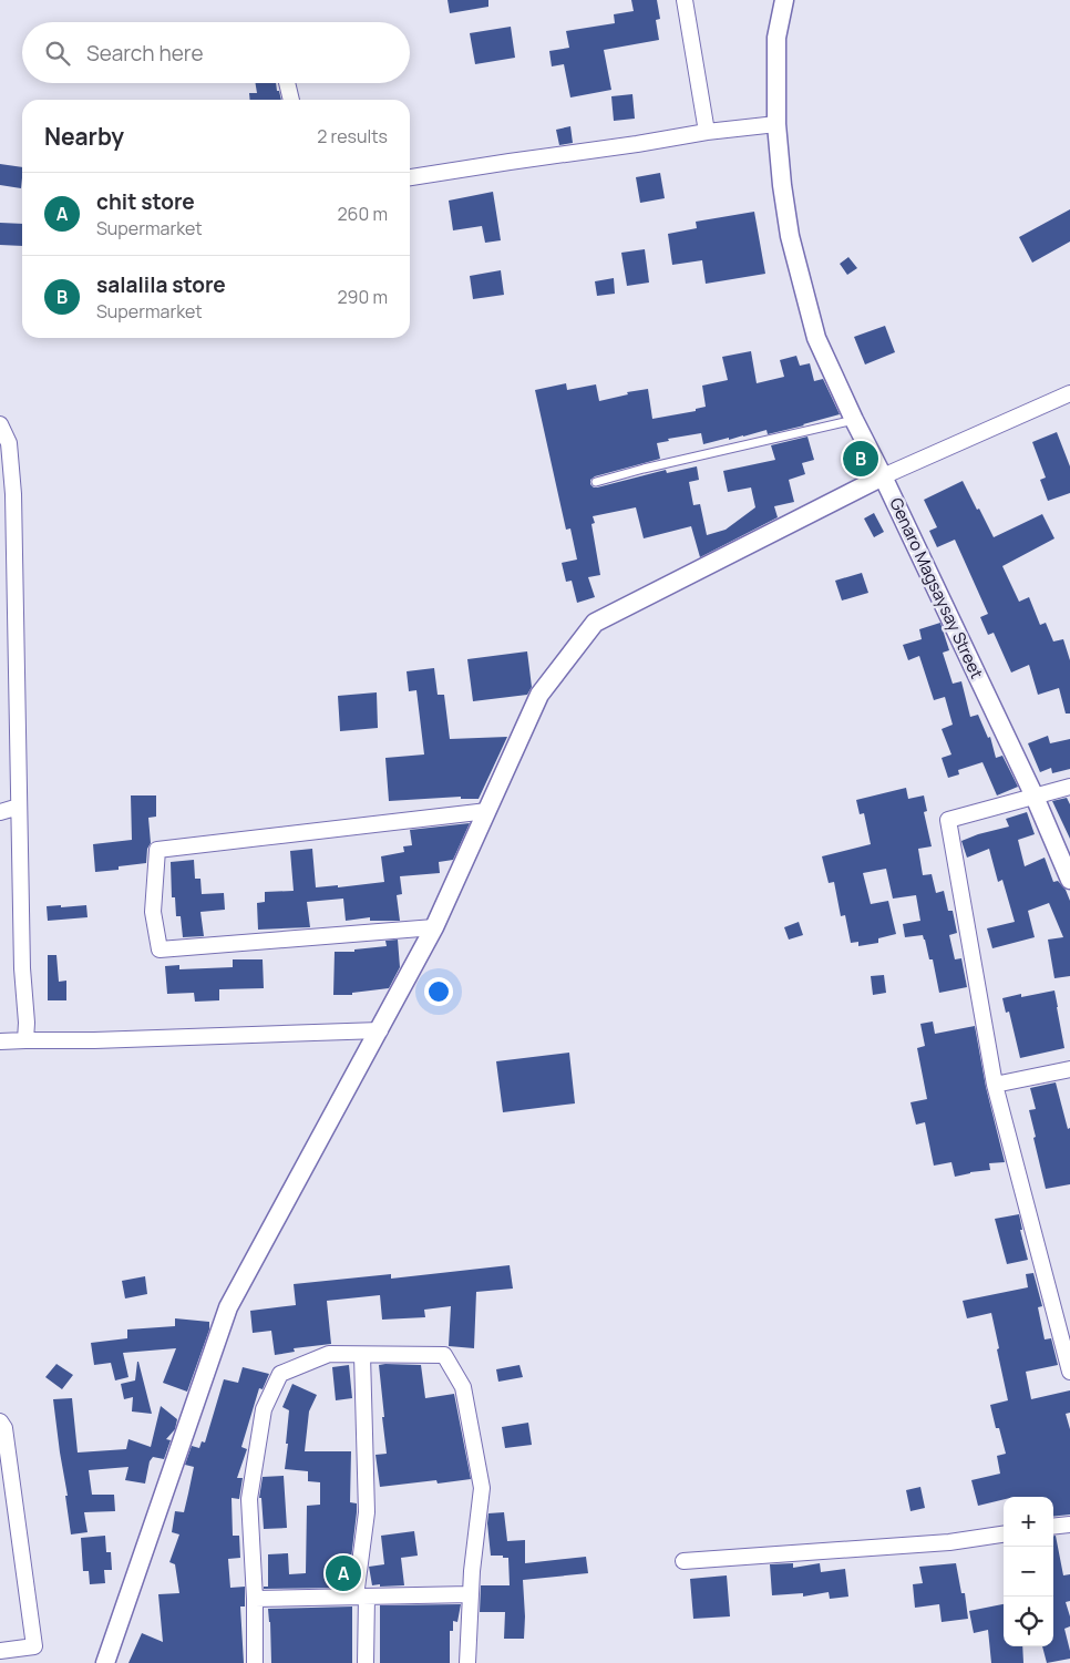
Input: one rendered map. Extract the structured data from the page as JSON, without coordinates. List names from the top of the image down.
{
  "streets": {
    "street": ["Genaro Magsaysay Street"]
  },
  "page": {
    "search": "Search here",
    "heading": ["Nearby", "2 results"],
    "list": [
      {
        "mark": "A",
        "name": "chit store",
        "note": "Supermarket",
        "value": "260 m"
      },
      {
        "mark": "B",
        "name": "salalila store",
        "note": "Supermarket",
        "value": "290 m"
      }
    ],
    "pins": ["B", "A"],
    "map_buttons": ["+", "−"]
  }
}
